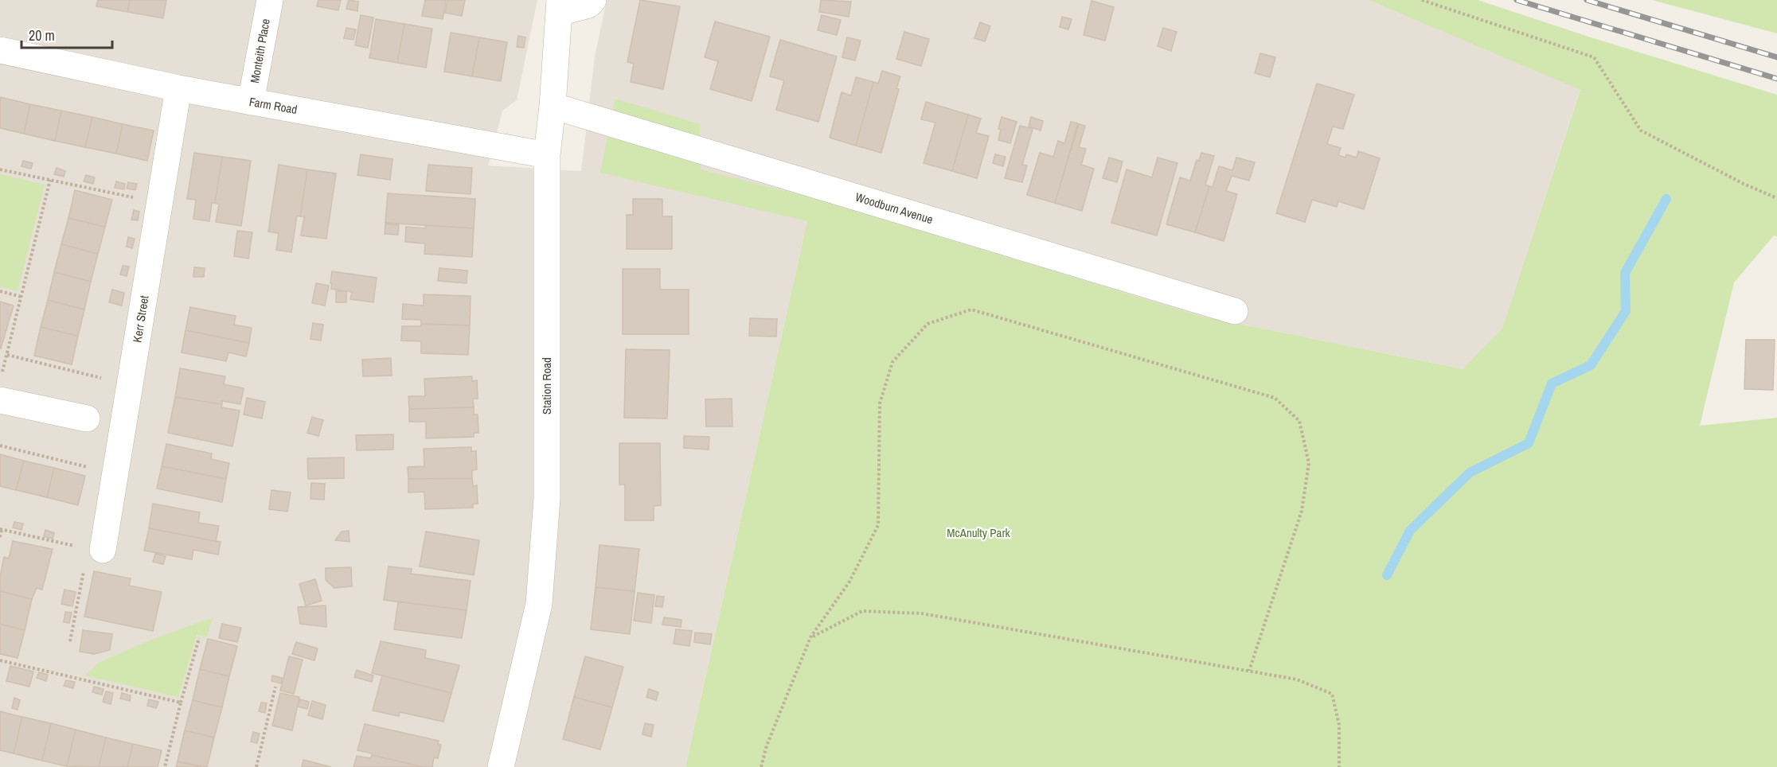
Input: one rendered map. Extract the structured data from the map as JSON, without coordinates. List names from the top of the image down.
{
  "streets": {
    "street": [
      "Monteith Place",
      "Farm Road",
      "Woodburn Avenue",
      "Kerr Street",
      "Station Road"
    ]
  },
  "crossings": [
    ["Monteith Place", "Farm Road"],
    ["Farm Road", "Kerr Street"],
    ["Farm Road", "Station Road"],
    ["Woodburn Avenue", "Station Road"]
  ],
  "parks": ["McAnulty Park"],
  "scale_bar": "20 m"
}
